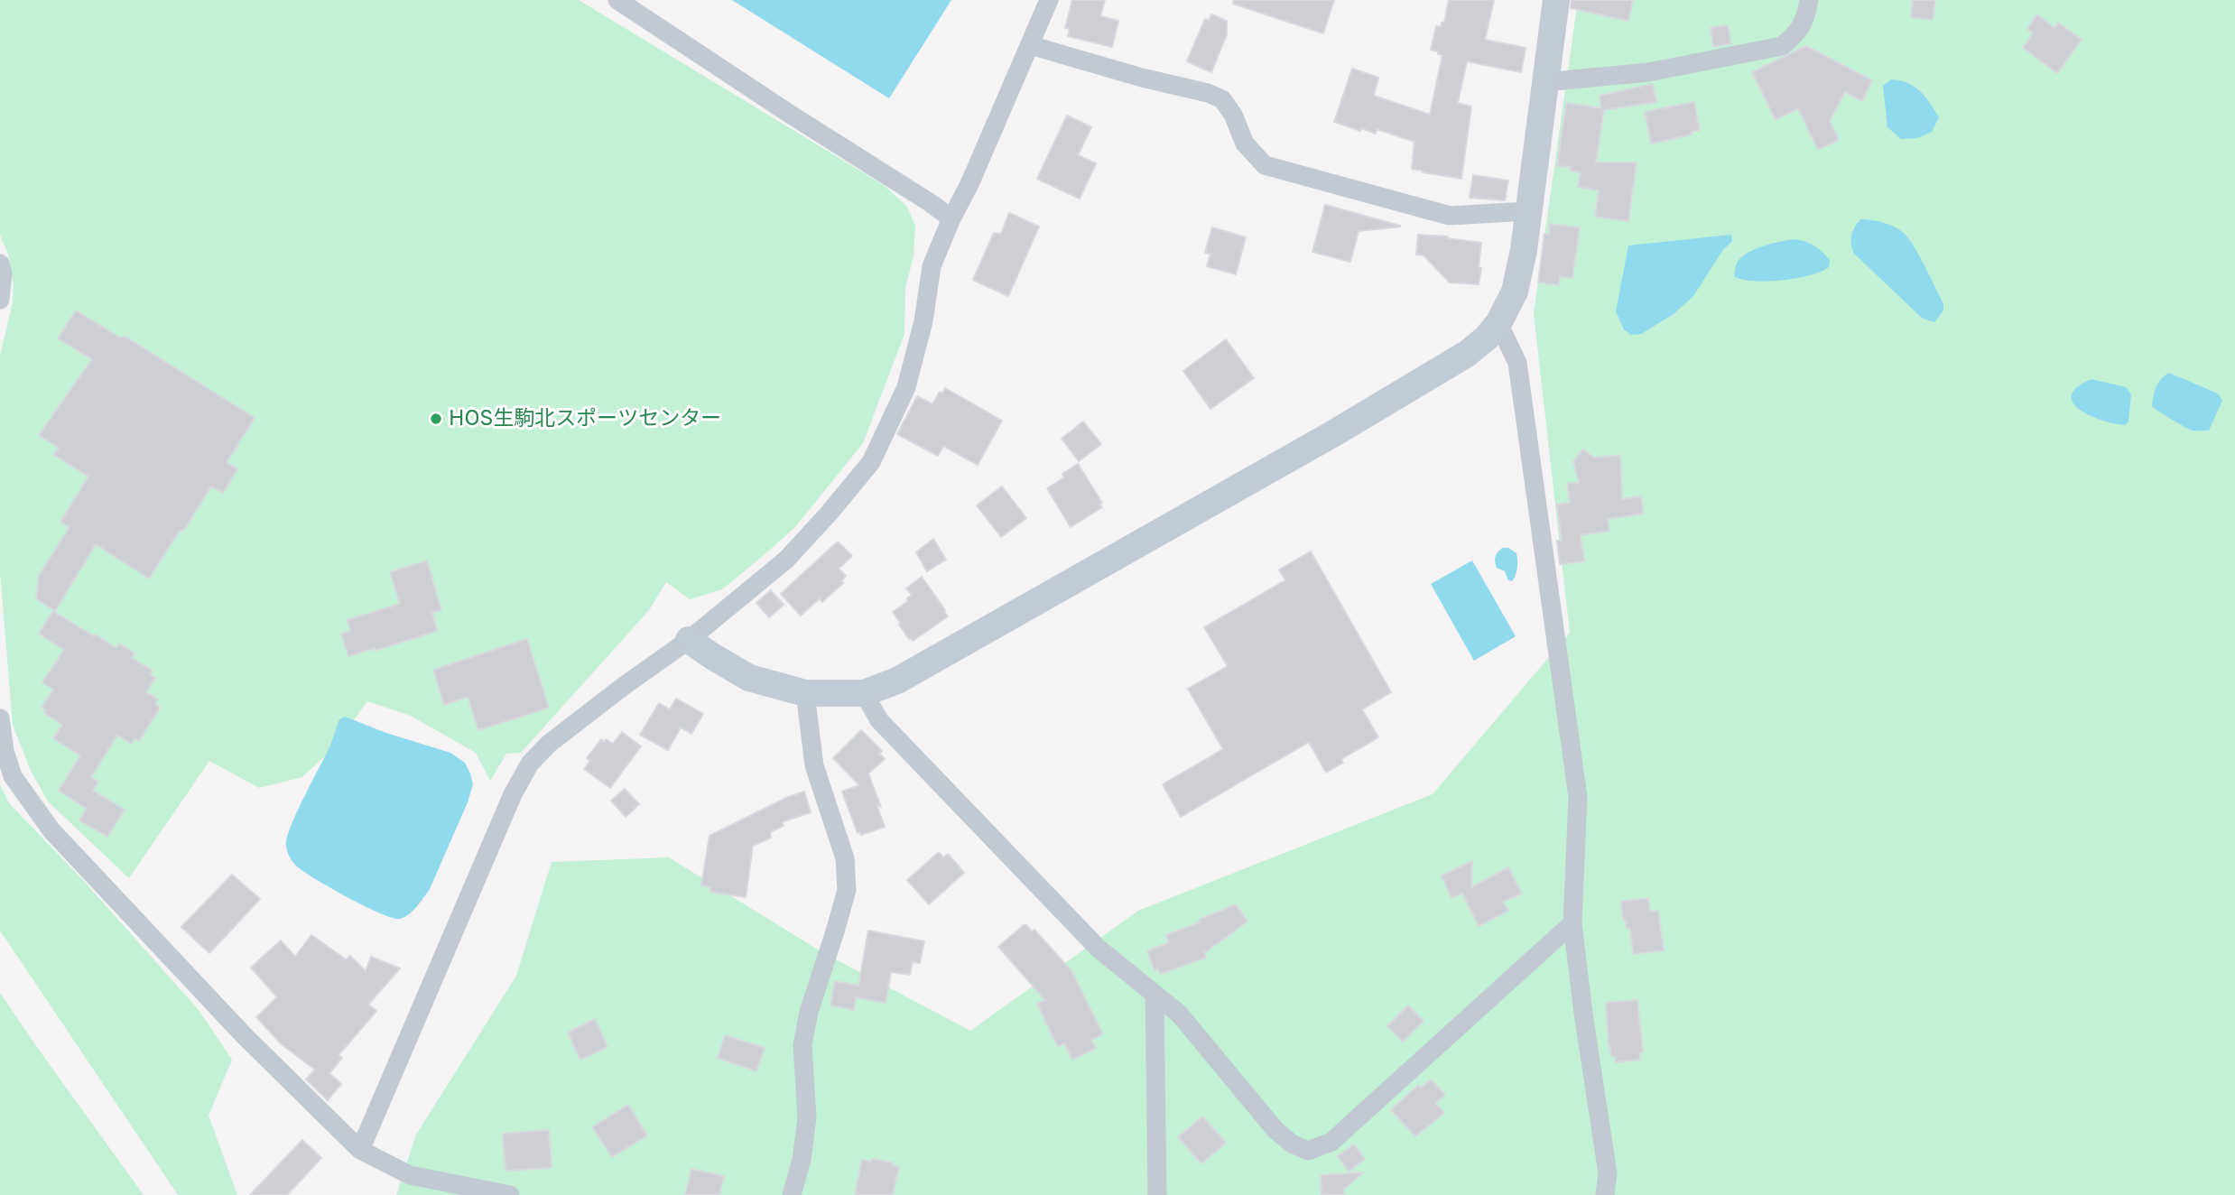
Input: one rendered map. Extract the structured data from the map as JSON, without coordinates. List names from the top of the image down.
{
  "places": ["HOS生駒北スポーツセンター"]
}
